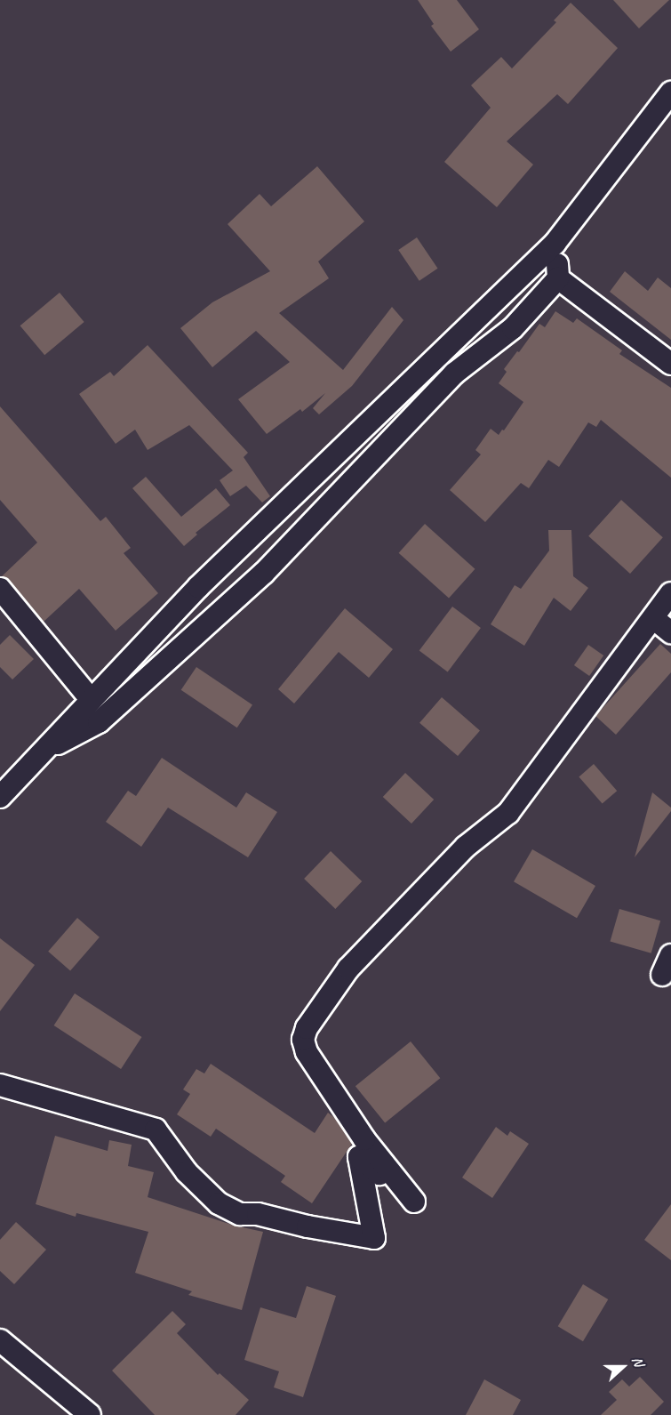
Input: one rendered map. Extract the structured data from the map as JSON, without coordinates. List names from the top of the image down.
{
  "north": "right"
}
